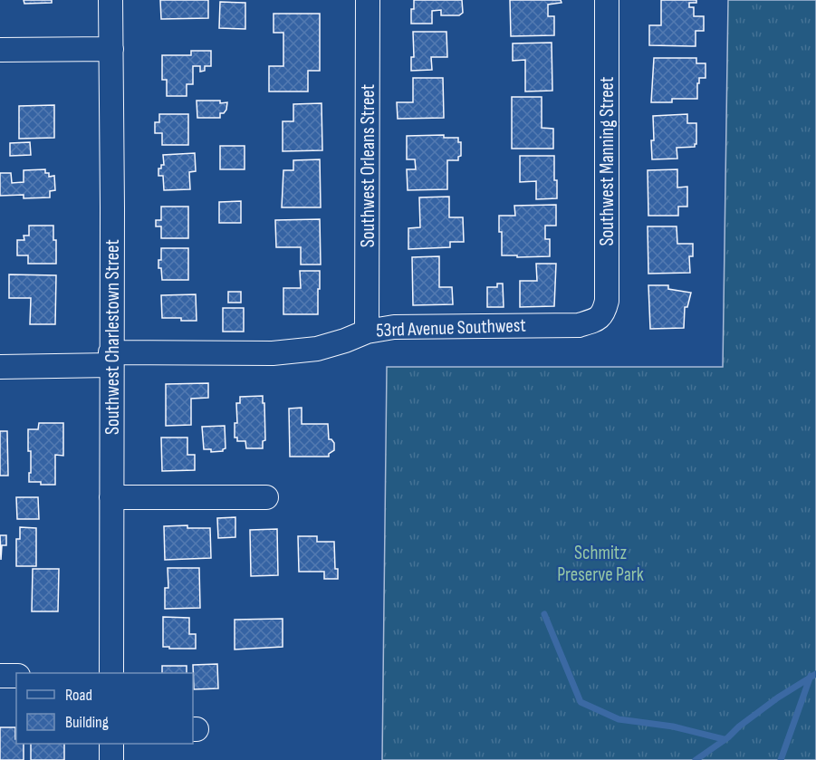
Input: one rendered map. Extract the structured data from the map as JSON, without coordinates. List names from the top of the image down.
{
  "streets": {
    "street": [
      "Southwest Manning Street",
      "Southwest Orleans Street",
      "53rd Avenue Southwest",
      "Southwest Charlestown Street"
    ]
  },
  "crossings": [
    ["Southwest Manning Street", "53rd Avenue Southwest"],
    ["Southwest Orleans Street", "53rd Avenue Southwest"],
    ["53rd Avenue Southwest", "Southwest Charlestown Street"]
  ],
  "parks": ["Schmitz Preserve Park"],
  "legend": ["Road", "Building"]
}
